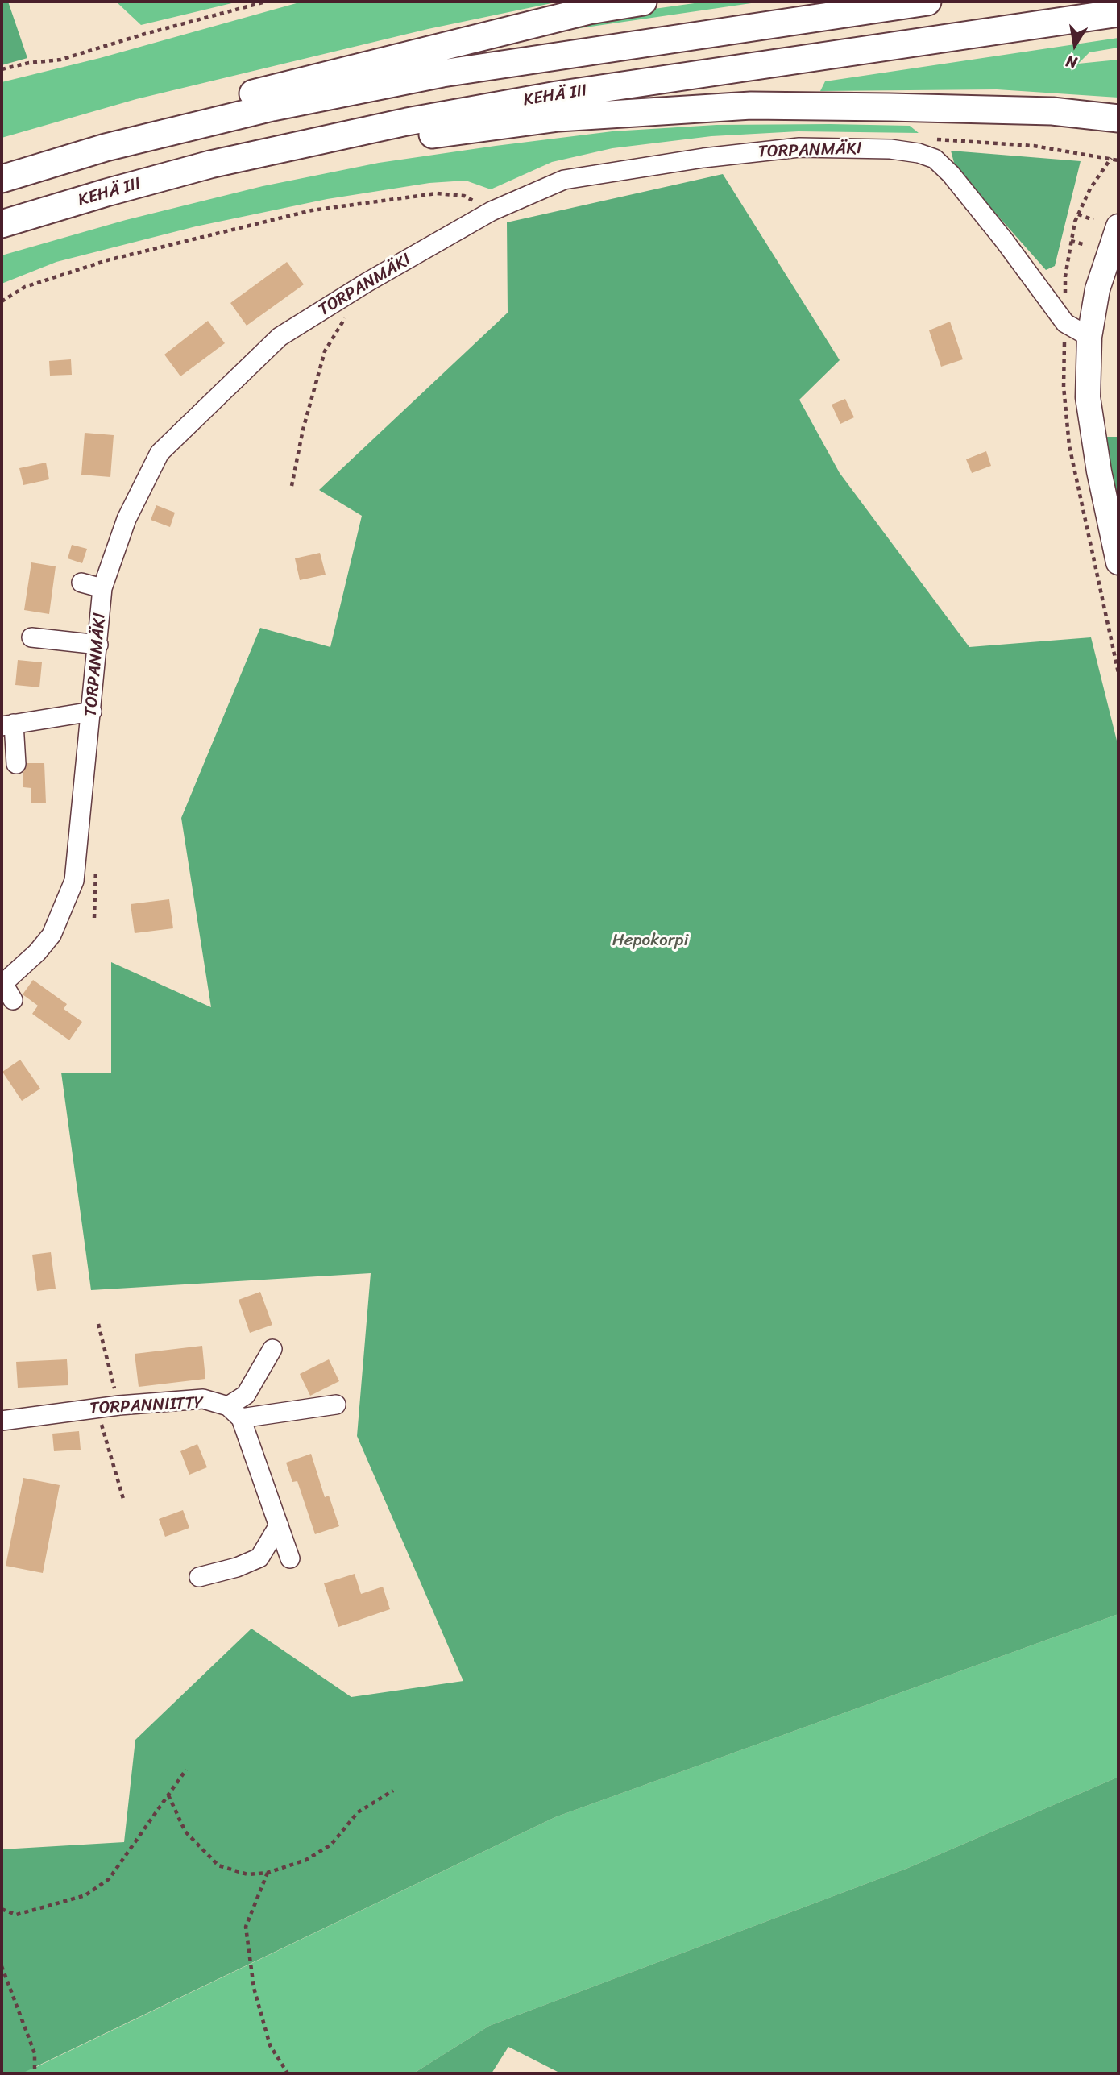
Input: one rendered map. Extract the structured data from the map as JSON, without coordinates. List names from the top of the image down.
{
  "streets": {
    "highway": ["KEHÄ III"],
    "street": ["TORPANMÄKI", "TORPANNIITTY"]
  },
  "parks": ["Hepokorpi"],
  "north": "bottom"
}
